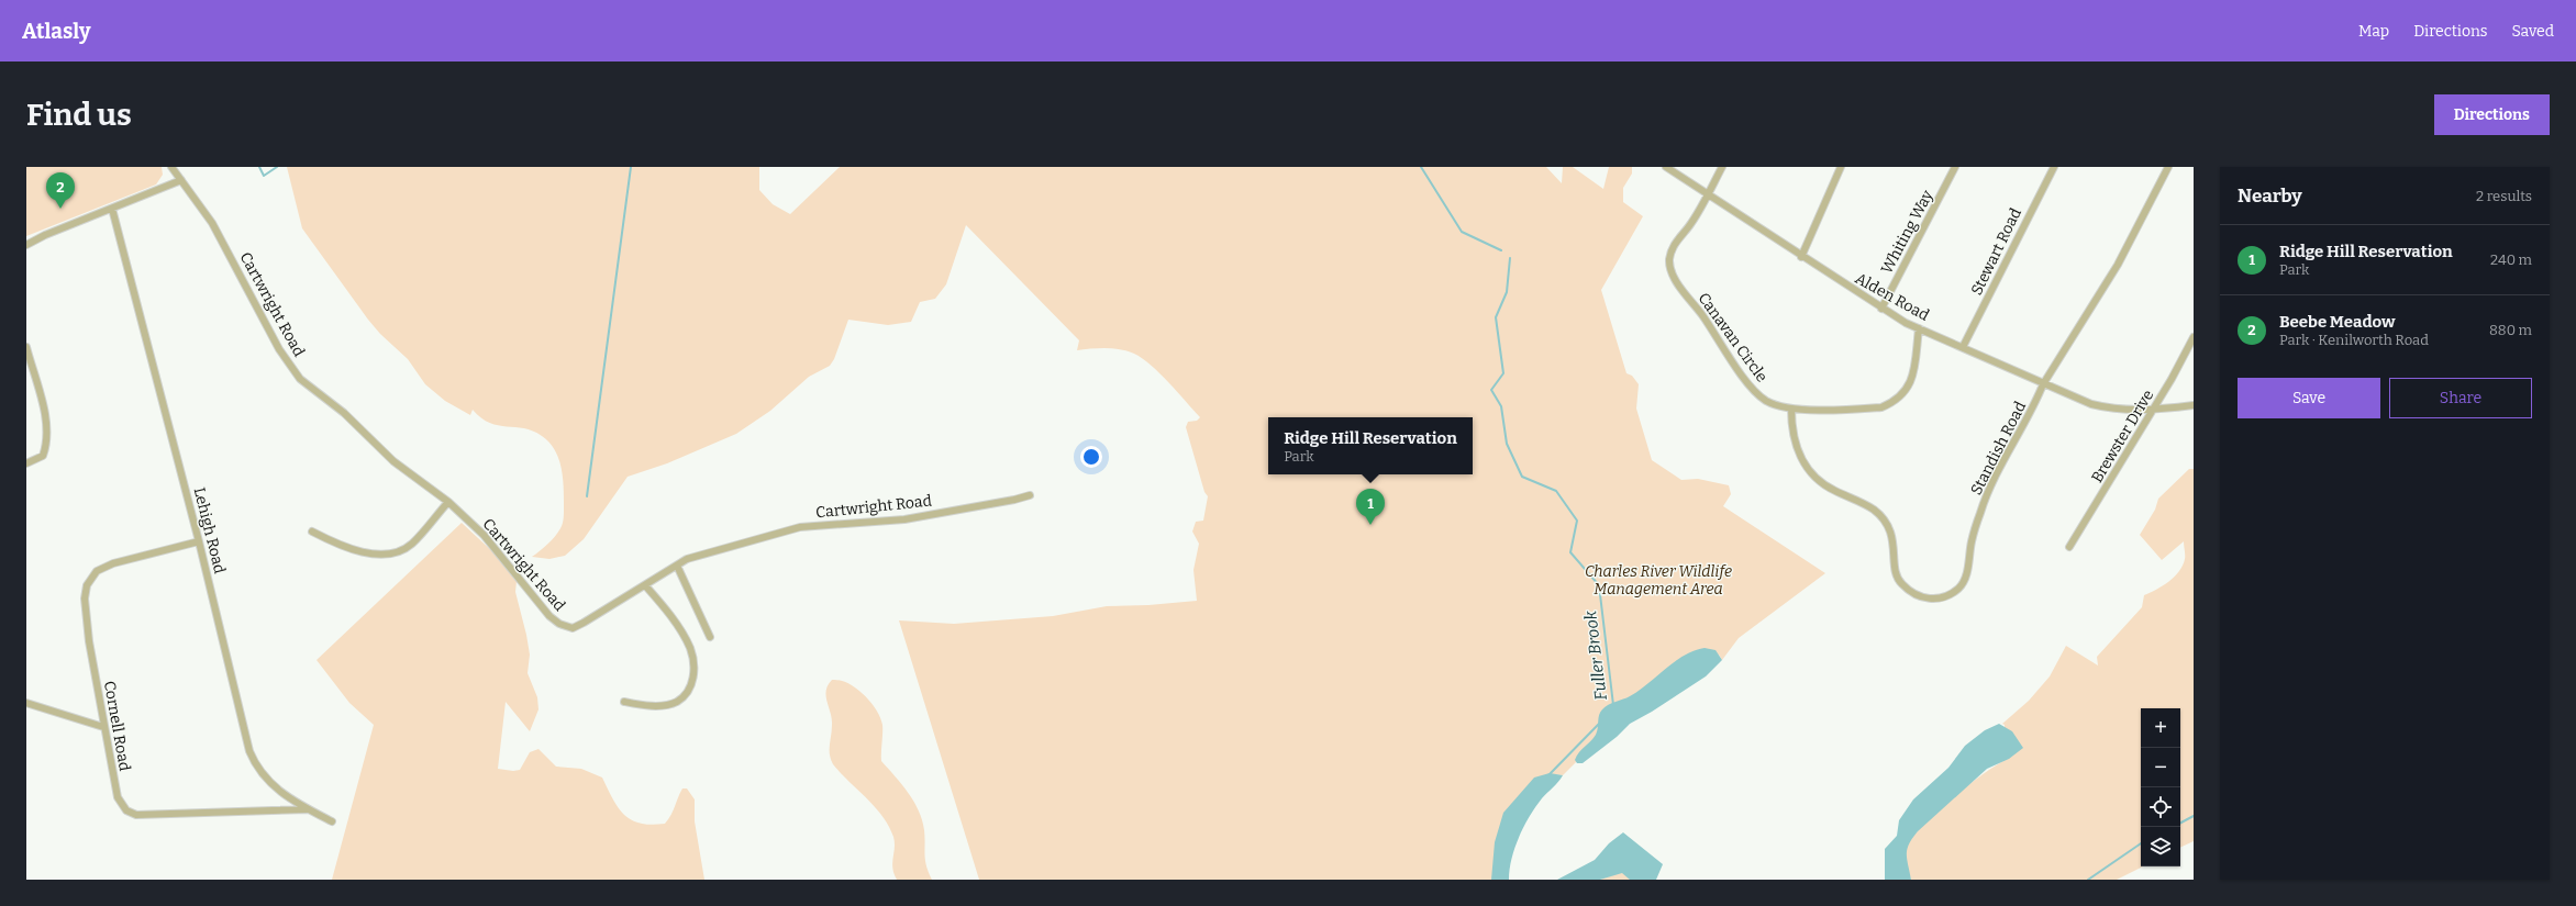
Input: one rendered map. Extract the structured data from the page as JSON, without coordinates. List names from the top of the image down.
{
  "streets": {
    "street": [
      "Whiting Way",
      "Stewart Road",
      "Alden Road",
      "Cartwright Road",
      "Canavan Circle",
      "Brewster Drive",
      "Standish Road",
      "Lehigh Road",
      "Cornell Road"
    ]
  },
  "crossings": [
    ["Whiting Way", "Alden Road"],
    ["Stewart Road", "Alden Road"],
    ["Alden Road", "Canavan Circle"],
    ["Alden Road", "Brewster Drive"],
    ["Alden Road", "Standish Road"],
    ["Canavan Circle", "Standish Road"],
    ["Lehigh Road", "Cornell Road"]
  ],
  "water": ["Fuller Brook"],
  "parks": ["Charles River Wildlife Management Area"],
  "page": {
    "header": "Atlasly",
    "nav": ["Map", "Directions", "Saved"],
    "buttons": [
      "Directions",
      ["Save", "Share"]
    ],
    "title": "Find us",
    "heading": ["Nearby", "2 results"],
    "pins": ["2", "1"],
    "list": [
      {
        "mark": "1",
        "name": "Ridge Hill Reservation",
        "note": "Park",
        "value": "240 m"
      },
      {
        "mark": "2",
        "name": "Beebe Meadow",
        "note": "Park · Kenilworth Road",
        "value": "880 m"
      }
    ],
    "popup": ["Ridge Hill Reservation", "Park"],
    "map_buttons": ["+", "−"]
  }
}
